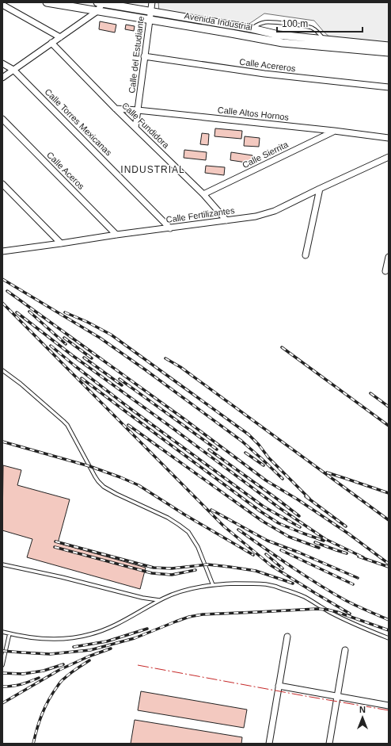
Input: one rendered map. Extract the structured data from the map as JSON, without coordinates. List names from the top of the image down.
{
  "streets": {
    "street": [
      "Avenida Industrial",
      "Calle del Estudiante",
      "Calle Acereros",
      "Calle Altos Hornos",
      "Calle Torres Mexicanas",
      "Calle Fundidora",
      "Calle Sierrita",
      "Calle Aceros",
      "Calle Fertilizantes"
    ]
  },
  "crossings": [
    ["Avenida Industrial", "Calle del Estudiante"],
    ["Calle del Estudiante", "Calle Acereros"],
    ["Calle del Estudiante", "Calle Altos Hornos"],
    ["Calle del Estudiante", "Calle Fundidora"],
    ["Calle Altos Hornos", "Calle Fundidora"],
    ["Calle Altos Hornos", "Calle Sierrita"],
    ["Calle Torres Mexicanas", "Calle Fertilizantes"],
    ["Calle Fundidora", "Calle Sierrita"],
    ["Calle Fundidora", "Calle Fertilizantes"],
    ["Calle Aceros", "Calle Fertilizantes"]
  ],
  "districts": ["INDUSTRIAL"],
  "scale_bar": "100 m",
  "north": "top"
}
